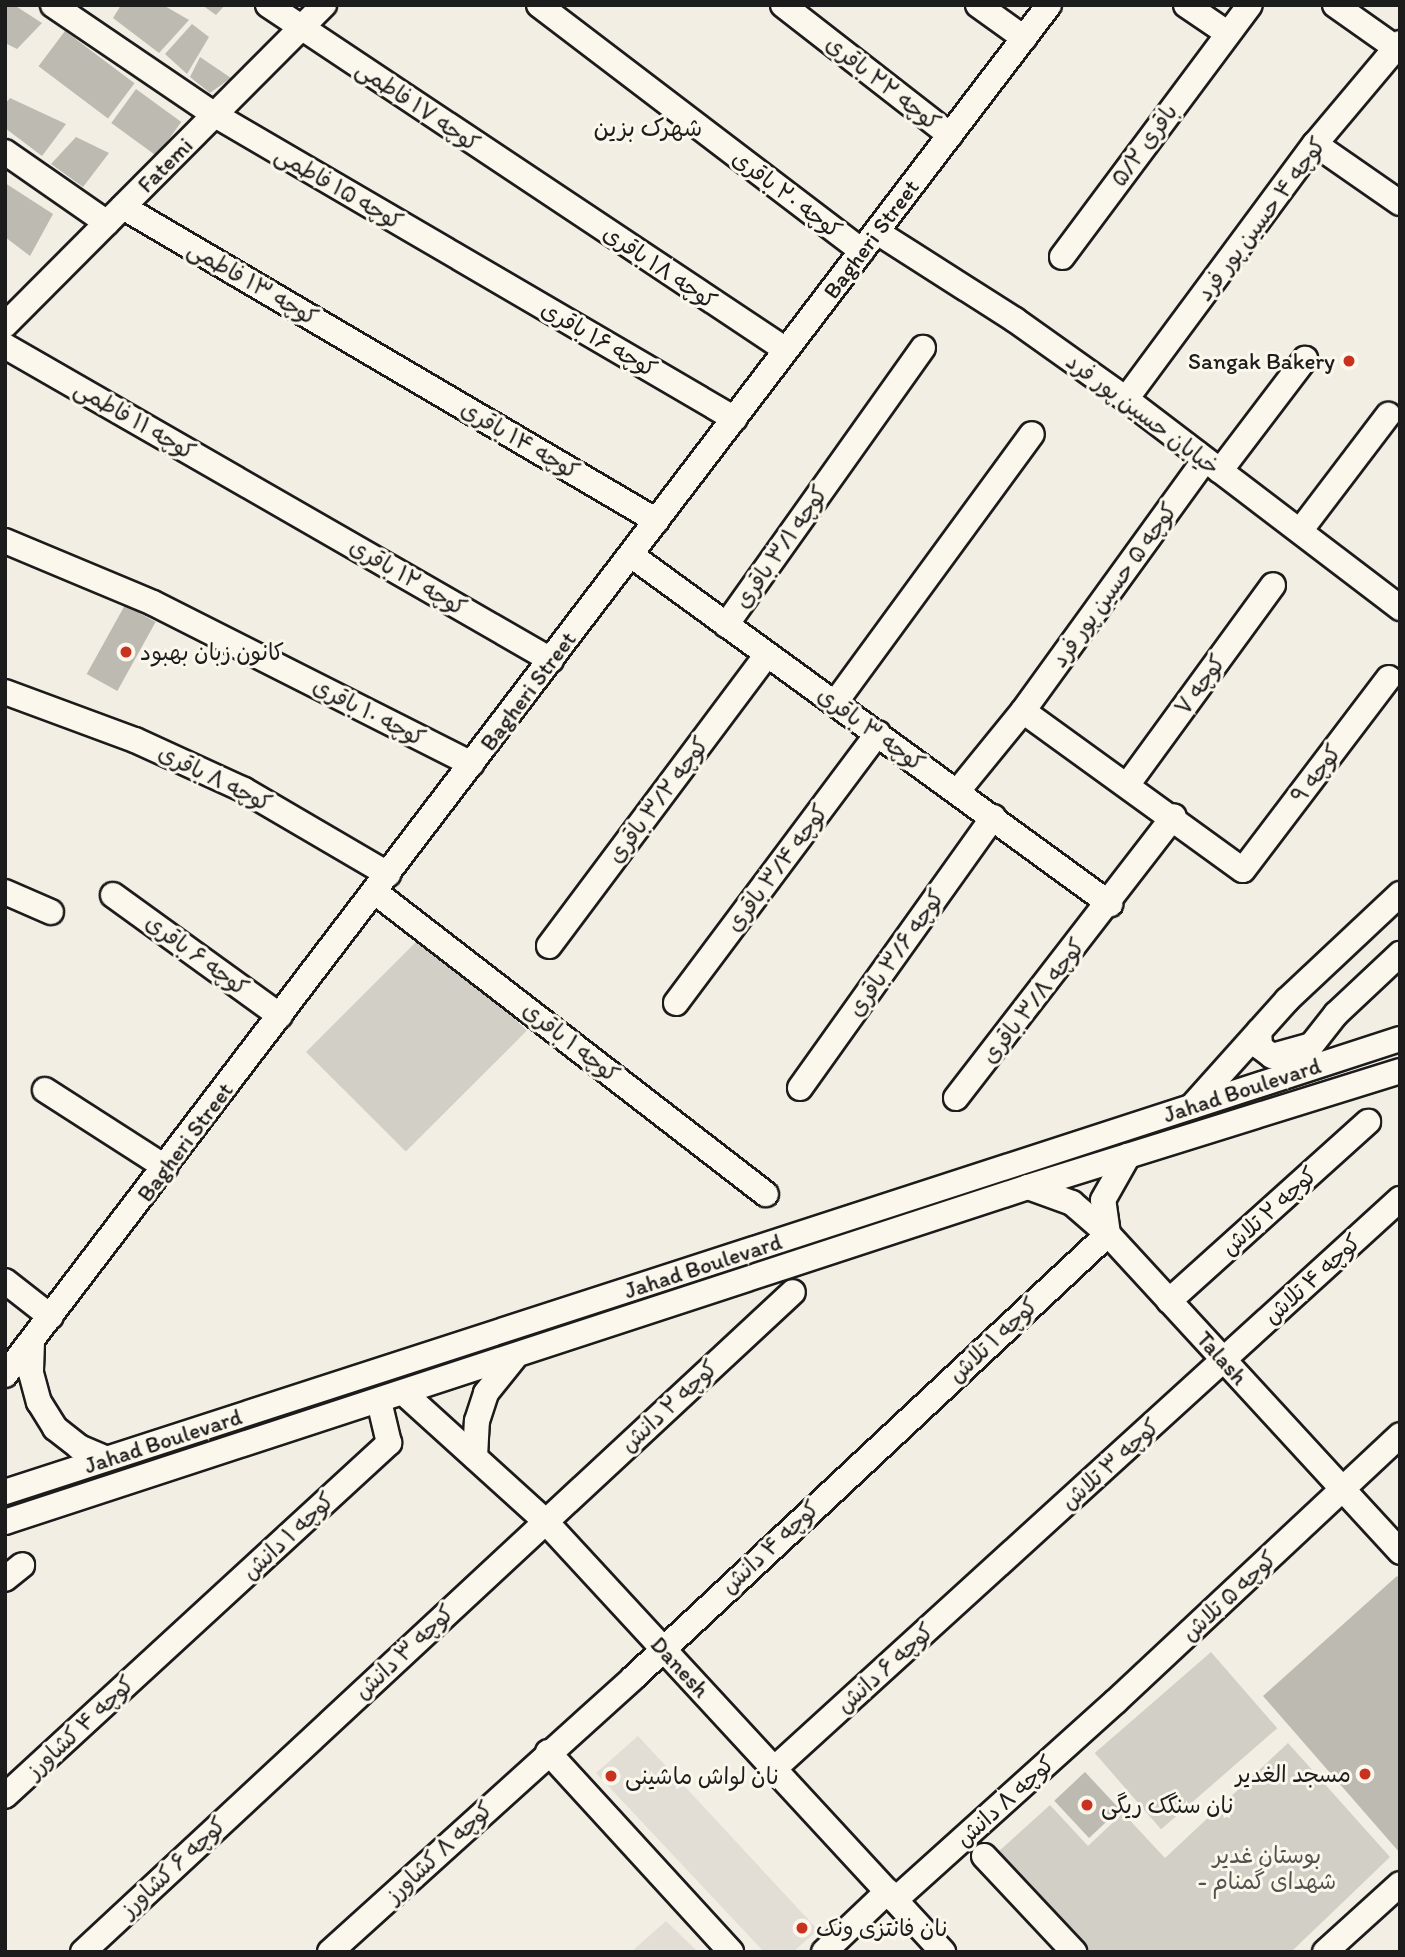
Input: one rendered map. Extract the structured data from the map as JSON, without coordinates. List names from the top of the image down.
{
  "streets": {
    "street": [
      "کوچه ۲۲ باقری",
      "کوچه ۱۷ فاطمی",
      "باقری ۵/۲",
      "Fatemi",
      "کوچه ۱۵ فاطمی",
      "کوچه ۲۰ باقری",
      "کوچه ۴ حسین پور فرد",
      "Bagheri Street",
      "کوچه ۱۸ باقری",
      "کوچه ۱۳ فاطمی",
      "کوچه ۱۶ باقری",
      "خیابان حسین پور فرد",
      "کوچه ۱۱ فاطمی",
      "کوچه ۱۴ باقری",
      "کوچه ۳/۱ باقری",
      "کوچه ۱۲ باقری",
      "کوچه ۵ حسین پور فرد",
      "کوچه ۷",
      "کوچه ۱۰ باقری",
      "کوچه ۳ باقری",
      "کوچه ۹",
      "کوچه ۸ باقری",
      "کوچه ۳/۲ باقری",
      "کوچه ۳/۴ باقری",
      "کوچه ۳/۶ باقری",
      "کوچه ۶ باقری",
      "کوچه ۳/۸ باقری",
      "کوچه ۱ باقری",
      "Jahad Boulevard",
      "کوچه ۲ تلاش",
      "کوچه ۴ تلاش",
      "کوچه ۱ تلاش",
      "Talash",
      "کوچه ۲ دانش",
      "کوچه ۳ تلاش",
      "کوچه ۱ دانش",
      "کوچه ۴ دانش",
      "کوچه ۵ تلاش",
      "کوچه ۳ دانش",
      "Danesh",
      "کوچه ۶ دانش",
      "کوچه ۴ کشاورز",
      "کوچه ۸ دانش",
      "کوچه ۸ کشاورز",
      "کوچه ۶ کشاورز"
    ]
  },
  "crossings": [
    ["کوچه ۲۲ باقری", "Bagheri Street"],
    ["کوچه ۱۷ فاطمی", "Fatemi"],
    ["کوچه ۱۷ فاطمی", "کوچه ۱۸ باقری"],
    ["Fatemi", "کوچه ۱۵ فاطمی"],
    ["Fatemi", "کوچه ۱۳ فاطمی"],
    ["کوچه ۱۵ فاطمی", "کوچه ۱۶ باقری"],
    ["کوچه ۲۰ باقری", "Bagheri Street"],
    ["کوچه ۲۰ باقری", "خیابان حسین پور فرد"],
    ["کوچه ۴ حسین پور فرد", "خیابان حسین پور فرد"],
    ["Bagheri Street", "کوچه ۱۸ باقری"],
    ["Bagheri Street", "کوچه ۱۶ باقری"],
    ["Bagheri Street", "خیابان حسین پور فرد"],
    ["Bagheri Street", "کوچه ۱۴ باقری"],
    ["Bagheri Street", "کوچه ۱۲ باقری"],
    ["Bagheri Street", "کوچه ۱۰ باقری"],
    ["Bagheri Street", "کوچه ۳ باقری"],
    ["Bagheri Street", "کوچه ۸ باقری"],
    ["Bagheri Street", "کوچه ۶ باقری"],
    ["Bagheri Street", "کوچه ۱ باقری"],
    ["کوچه ۱۳ فاطمی", "کوچه ۱۴ باقری"],
    ["خیابان حسین پور فرد", "کوچه ۵ حسین پور فرد"],
    ["کوچه ۱۱ فاطمی", "کوچه ۱۲ باقری"],
    ["کوچه ۳/۱ باقری", "کوچه ۳ باقری"],
    ["کوچه ۵ حسین پور فرد", "کوچه ۳ باقری"],
    ["کوچه ۳ باقری", "کوچه ۳/۲ باقری"],
    ["کوچه ۳ باقری", "کوچه ۳/۴ باقری"],
    ["کوچه ۳ باقری", "کوچه ۳/۶ باقری"],
    ["کوچه ۳ باقری", "کوچه ۳/۸ باقری"],
    ["کوچه ۹", "کوچه ۳/۸ باقری"],
    ["کوچه ۸ باقری", "کوچه ۱ باقری"],
    ["Jahad Boulevard", "Talash"],
    ["Jahad Boulevard", "کوچه ۱ دانش"],
    ["Jahad Boulevard", "Danesh"],
    ["کوچه ۲ تلاش", "Talash"],
    ["کوچه ۴ تلاش", "Talash"],
    ["کوچه ۴ تلاش", "کوچه ۳ تلاش"],
    ["کوچه ۱ تلاش", "Talash"],
    ["کوچه ۱ تلاش", "کوچه ۴ دانش"],
    ["Talash", "کوچه ۳ تلاش"],
    ["Talash", "کوچه ۵ تلاش"],
    ["کوچه ۲ دانش", "کوچه ۳ دانش"],
    ["کوچه ۲ دانش", "Danesh"],
    ["کوچه ۳ تلاش", "کوچه ۶ دانش"],
    ["کوچه ۱ دانش", "کوچه ۴ کشاورز"],
    ["کوچه ۴ دانش", "Danesh"],
    ["کوچه ۴ دانش", "کوچه ۸ کشاورز"],
    ["کوچه ۵ تلاش", "کوچه ۸ دانش"],
    ["کوچه ۳ دانش", "Danesh"],
    ["کوچه ۳ دانش", "کوچه ۶ کشاورز"],
    ["Danesh", "کوچه ۶ دانش"],
    ["Danesh", "کوچه ۸ دانش"]
  ],
  "districts": ["شهرک بزین"],
  "parks": ["بوستان غدیر - شهدای گمنام"],
  "places": [
    "Sangak Bakery",
    "کانون زبان بهبود",
    "مسجد الغدیر",
    "نان لواش ماشينى",
    "نان سنگک ریگی",
    "نان فانتزى ونک"
  ]
}
